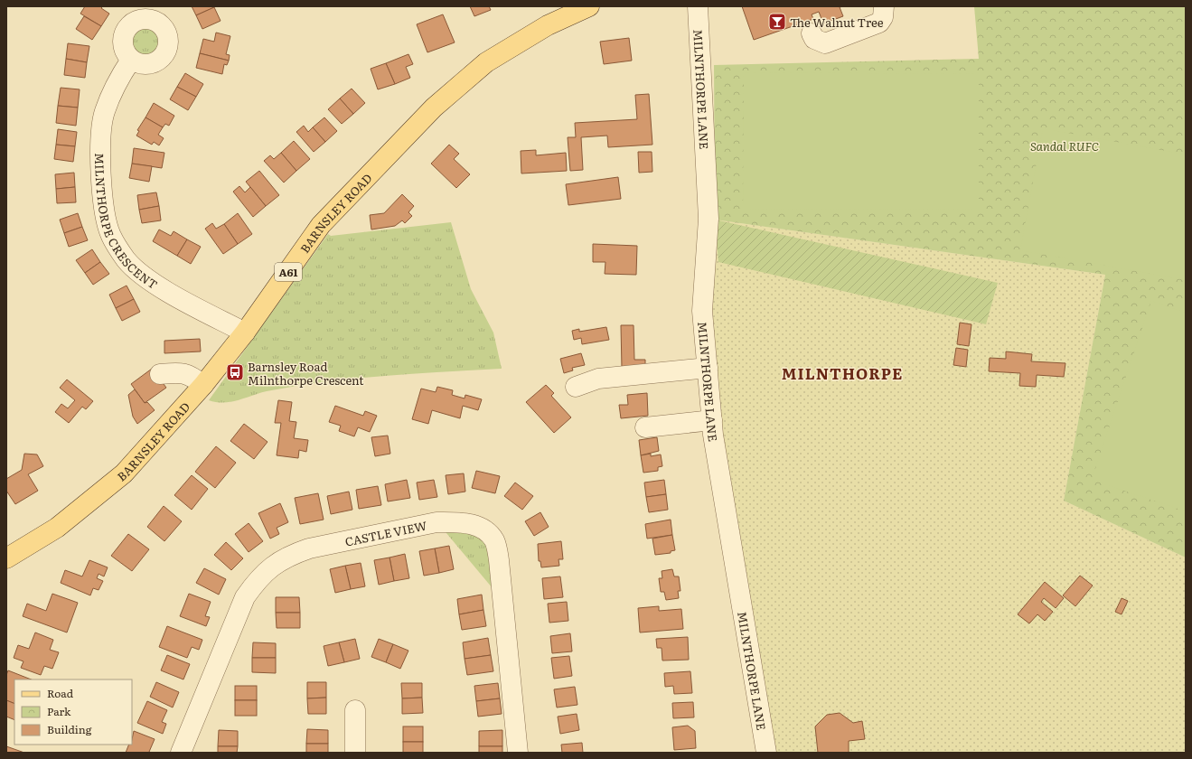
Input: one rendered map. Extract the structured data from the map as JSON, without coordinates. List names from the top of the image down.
{
  "streets": {
    "main road": ["BARNSLEY ROAD", "A61"],
    "street": ["MILNTHORPE LANE", "MILNTHORPE CRESCENT", "CASTLE VIEW"]
  },
  "crossings": [
    ["BARNSLEY ROAD", "MILNTHORPE CRESCENT"]
  ],
  "districts": ["MILNTHORPE"],
  "parks": ["Sandal RUFC"],
  "places": {
    "bar": ["The Walnut Tree"],
    "bus stop": ["Barnsley Road Milnthorpe Crescent"]
  },
  "legend": ["Road", "Park", "Building"]
}
